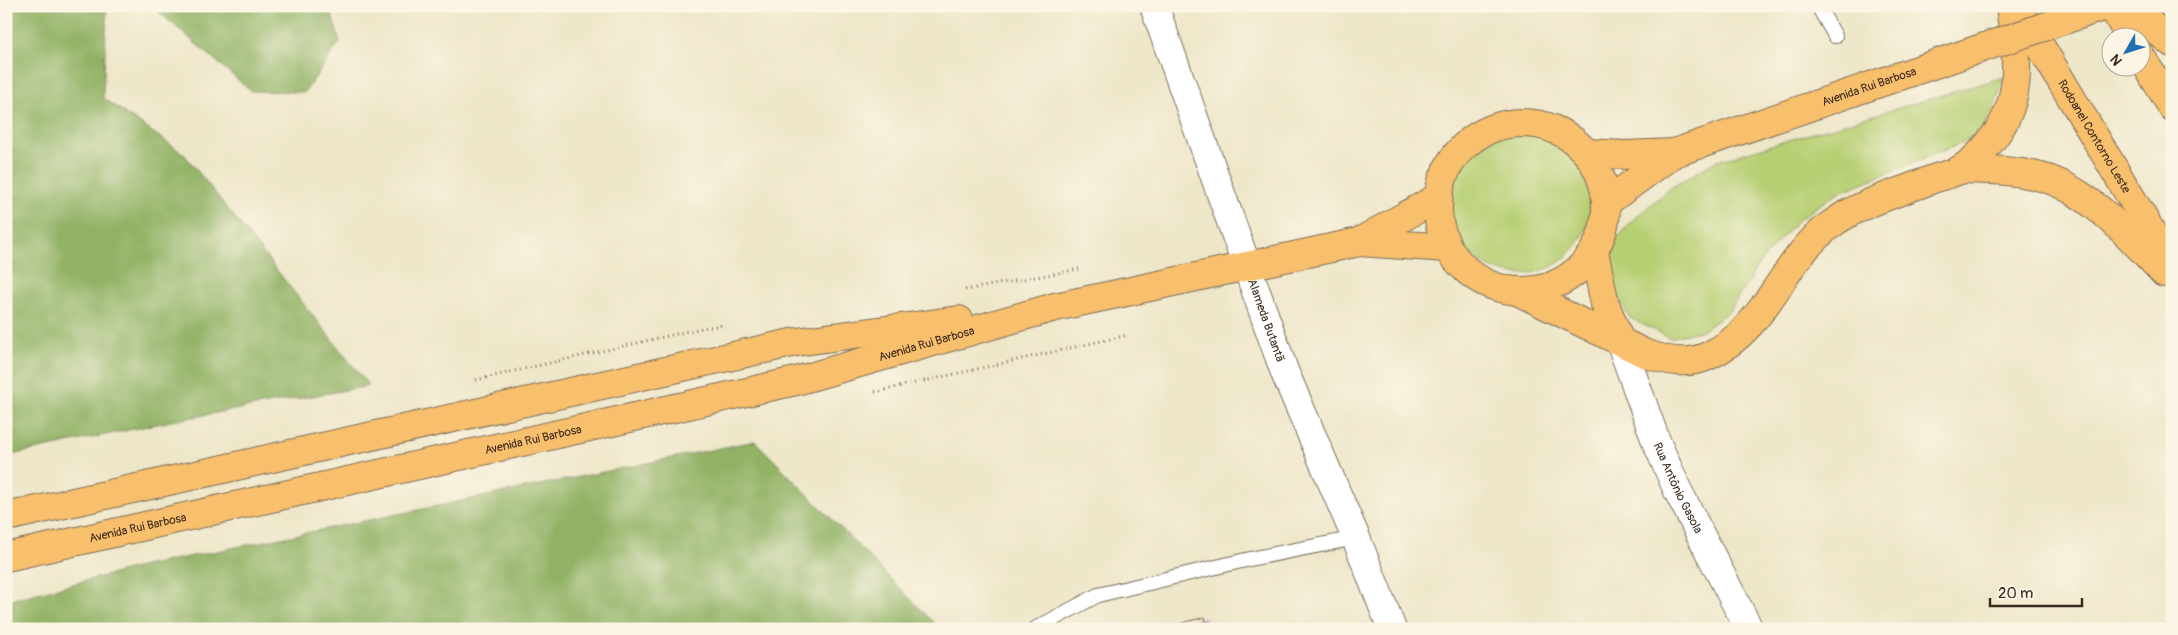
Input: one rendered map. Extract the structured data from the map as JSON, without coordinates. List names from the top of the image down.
{
  "streets": {
    "main road": ["Avenida Rui Barbosa", "Rodoanel Contorno Leste"],
    "street": ["Alameda Butantã", "Rua Antônio Gasola"]
  },
  "crossings": [
    ["Avenida Rui Barbosa", "Alameda Butantã"]
  ],
  "scale_bar": "20 m",
  "north": "bottom left"
}
